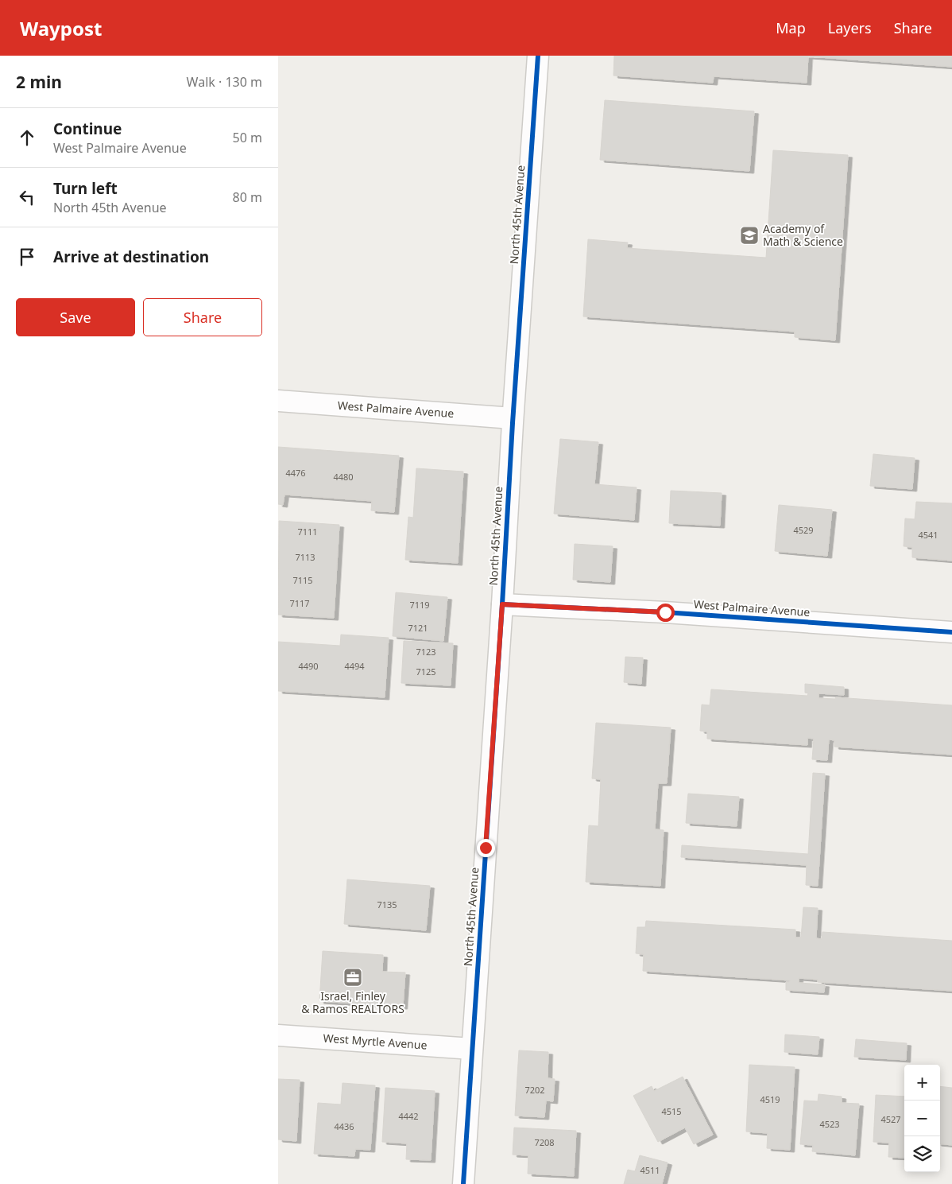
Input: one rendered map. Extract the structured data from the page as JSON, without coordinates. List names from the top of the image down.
{
  "streets": {
    "street": ["North 45th Avenue", "West Palmaire Avenue", "West Myrtle Avenue"]
  },
  "crossings": [
    ["North 45th Avenue", "West Palmaire Avenue"],
    ["North 45th Avenue", "West Myrtle Avenue"]
  ],
  "places": {
    "school or university": ["Academy of Math & Science"],
    "office": ["Israel, Finley & Ramos REALTORS"]
  },
  "house_numbers": [
    "4476",
    "4480",
    "4529",
    "7111",
    "4541",
    "7113",
    "7115",
    "7117",
    "7119",
    "7121",
    "7123",
    "4490",
    "4494",
    "7125",
    "7135",
    "7202",
    "4519",
    "4515",
    "4442",
    "4527",
    "4523",
    "4436",
    "7208",
    "4511"
  ],
  "page": {
    "header": "Waypost",
    "nav": ["Map", "Layers", "Share"],
    "heading": ["2 min", "Walk · 130 m"],
    "list": [
      ["Continue", "West Palmaire Avenue", "50 m"],
      ["Turn left", "North 45th Avenue", "80 m"],
      "Arrive at destination"
    ],
    "buttons": ["Save", "Share"],
    "map_buttons": ["+", "−"]
  }
}
